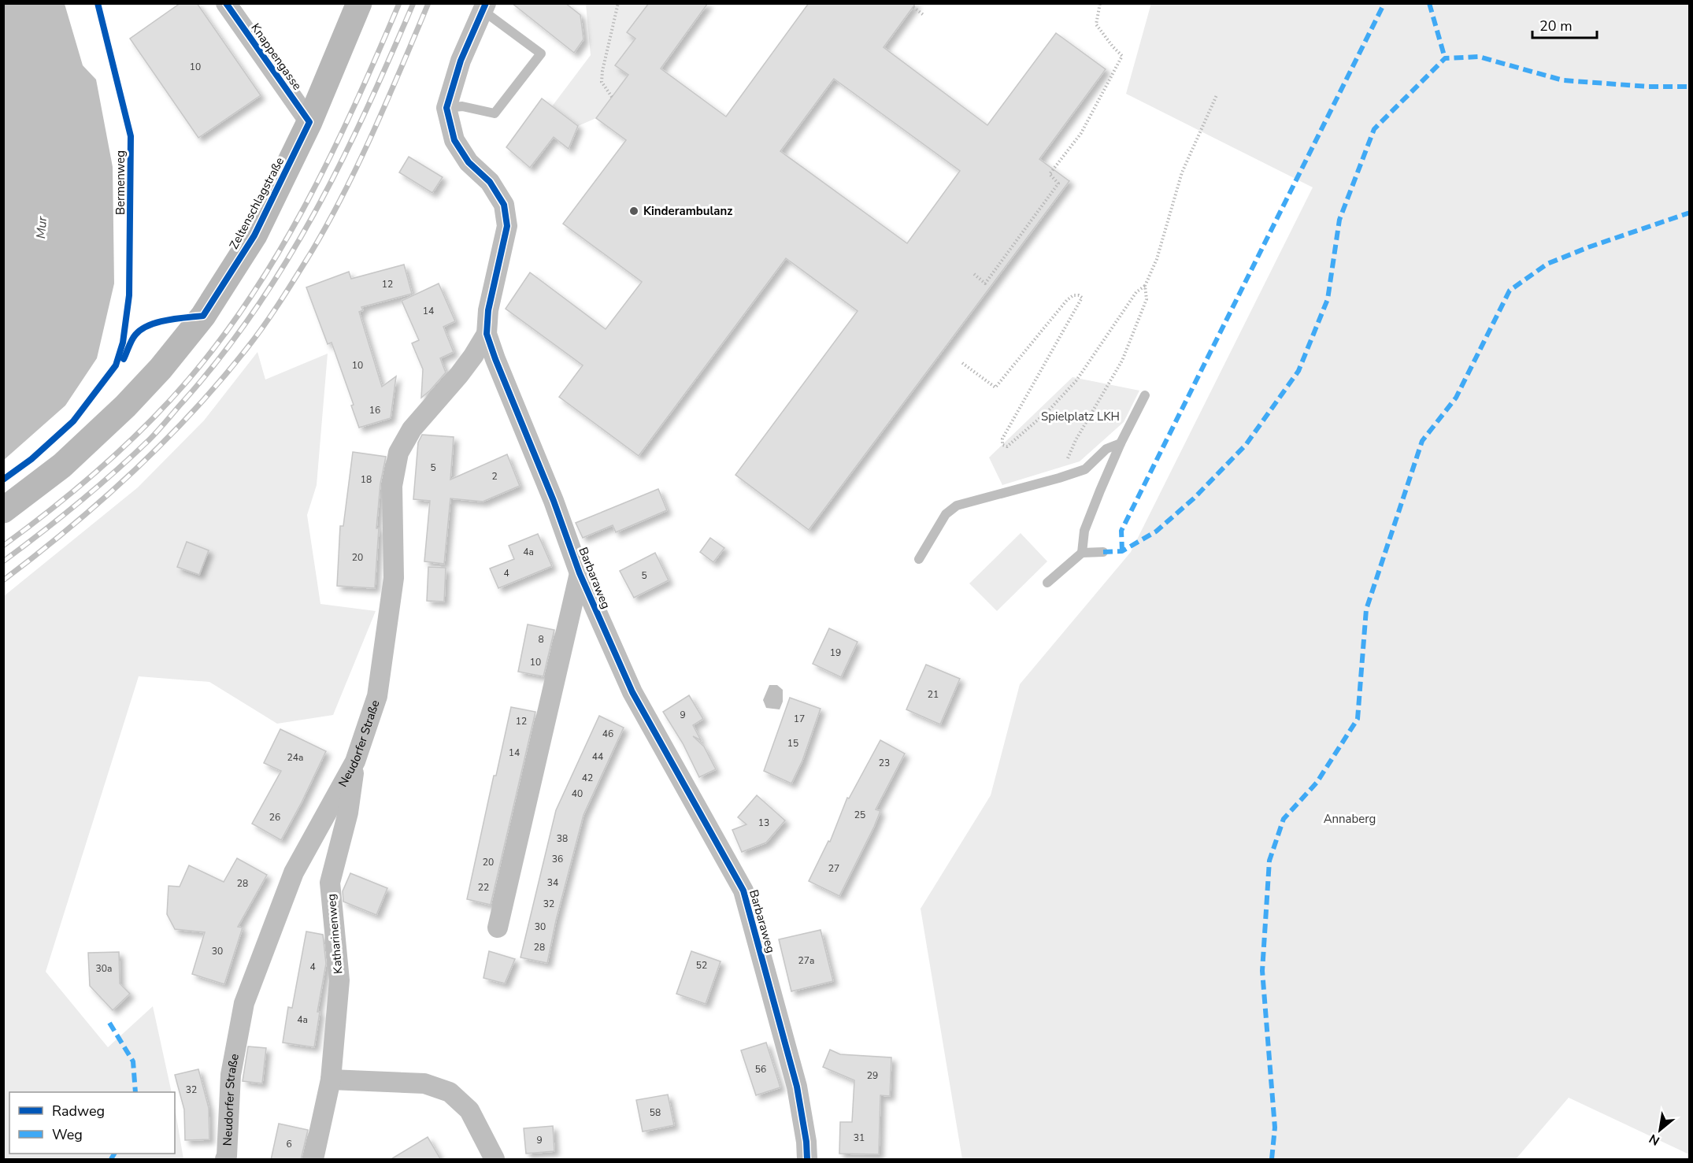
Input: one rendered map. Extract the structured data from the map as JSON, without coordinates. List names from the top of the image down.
{
  "streets": {
    "main road": ["Zeltenschlagstraße"],
    "street": [
      "Knappengasse",
      "Barbaraweg",
      "Neudorfer Straße",
      "Katharinenweg"
    ],
    "cycle path": ["Bermenweg"]
  },
  "crossings": [
    ["Knappengasse", "Zeltenschlagstraße"],
    ["Barbaraweg", "Neudorfer Straße"],
    ["Neudorfer Straße", "Katharinenweg"]
  ],
  "water": ["Mur"],
  "parks": ["Spielplatz LKH", "Annaberg"],
  "places": ["Kinderambulanz"],
  "house_numbers": [
    "10",
    "12",
    "14",
    "10",
    "16",
    "5",
    "2",
    "18",
    "4a",
    "20",
    "4",
    "5",
    "8",
    "19",
    "10",
    "21",
    "9",
    "17",
    "12",
    "46",
    "15",
    "14",
    "44",
    "24a",
    "23",
    "42",
    "40",
    "25",
    "26",
    "13",
    "38",
    "36",
    "20",
    "27",
    "34",
    "28",
    "22",
    "32",
    "30",
    "28",
    "30",
    "27a",
    "52",
    "4",
    "30a",
    "4a",
    "56",
    "29",
    "32",
    "58",
    "31",
    "9",
    "6"
  ],
  "legend": ["Radweg", "Weg"],
  "scale_bar": "20 m",
  "north": "bottom left"
}
